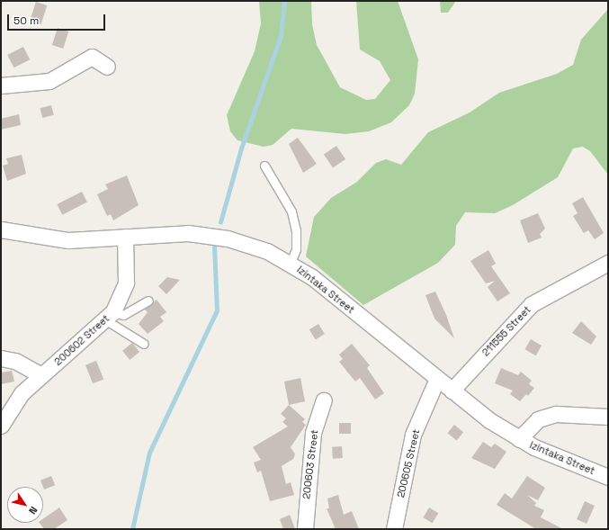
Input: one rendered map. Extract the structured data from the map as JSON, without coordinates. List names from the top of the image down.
{
  "streets": {
    "street": [
      "Izintaka Street",
      "211555 Street",
      "200602 Street",
      "200605 Street",
      "200603 Street"
    ]
  },
  "crossings": [
    ["Izintaka Street", "211555 Street"],
    ["Izintaka Street", "200602 Street"],
    ["Izintaka Street", "200605 Street"]
  ],
  "scale_bar": "50 m",
  "north": "bottom right"
}
